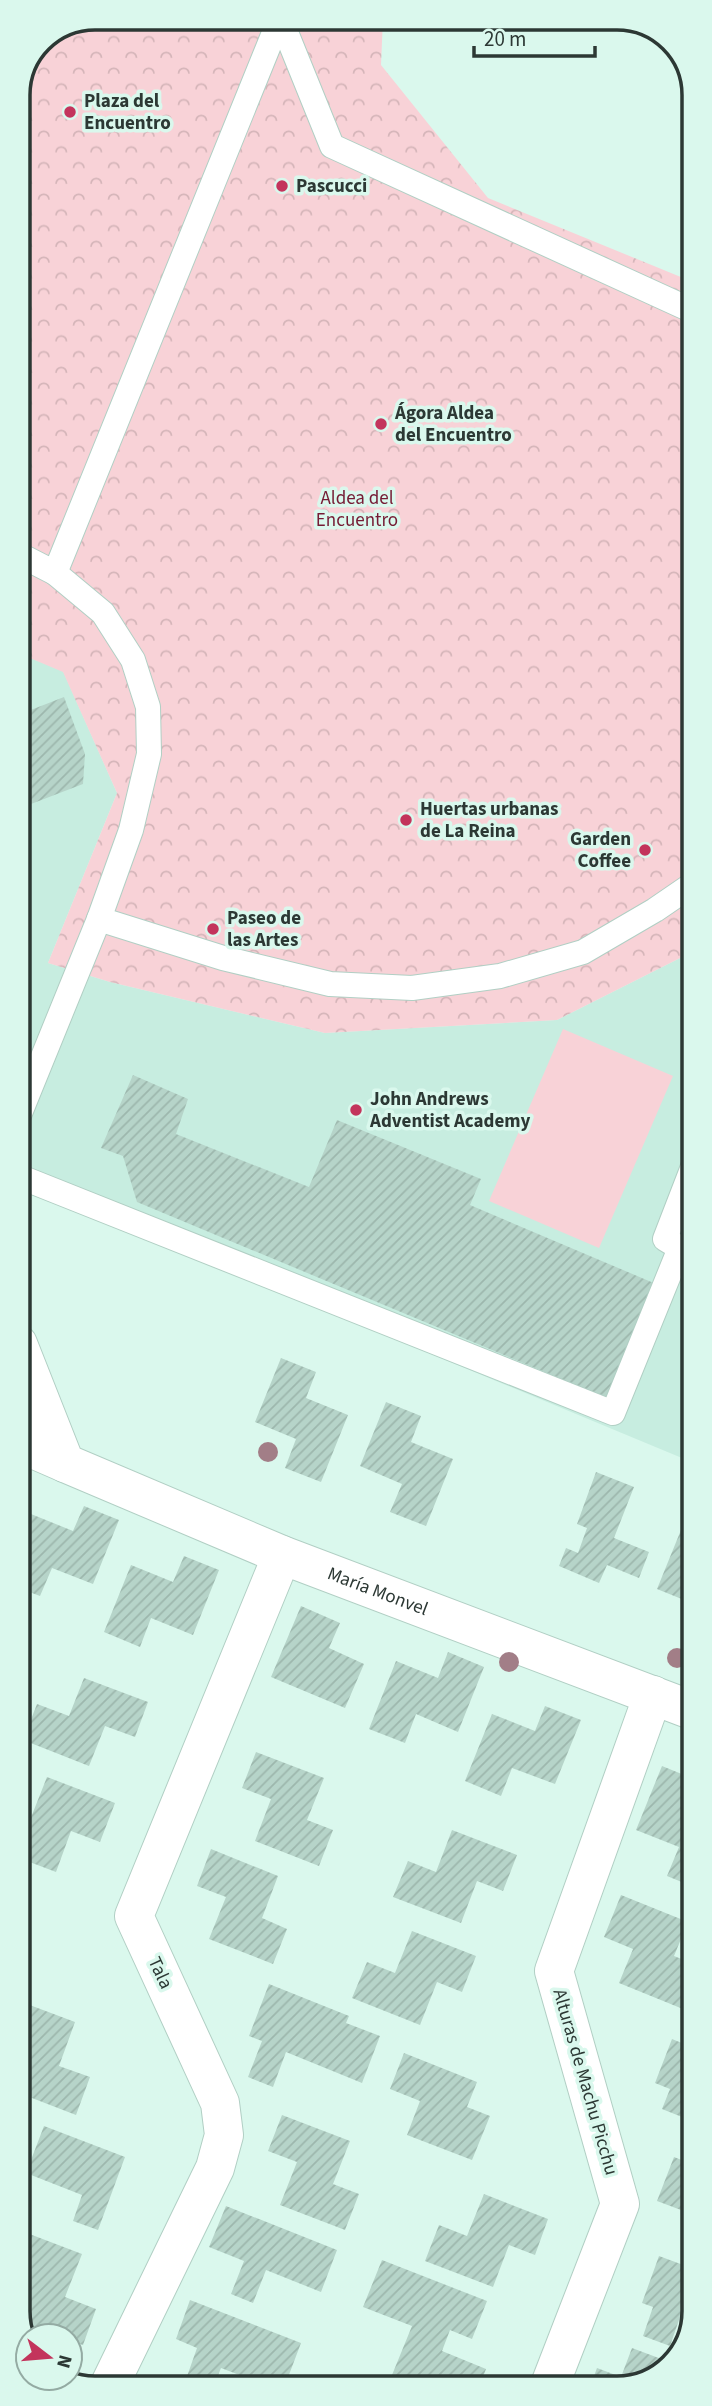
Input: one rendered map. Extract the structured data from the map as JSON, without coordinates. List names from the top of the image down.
{
  "streets": {
    "street": ["María Monvel", "Tala", "Alturas de Machu Picchu"]
  },
  "crossings": [
    ["María Monvel", "Tala"],
    ["María Monvel", "Alturas de Machu Picchu"]
  ],
  "parks": ["Aldea del Encuentro"],
  "places": [
    "Plaza del Encuentro",
    "Pascucci",
    "Ágora Aldea del Encuentro",
    "Huertas urbanas de La Reina",
    "Garden Coffee",
    "Paseo de las Artes",
    "John Andrews Adventist Academy"
  ],
  "scale_bar": "20 m",
  "north": "right"
}
